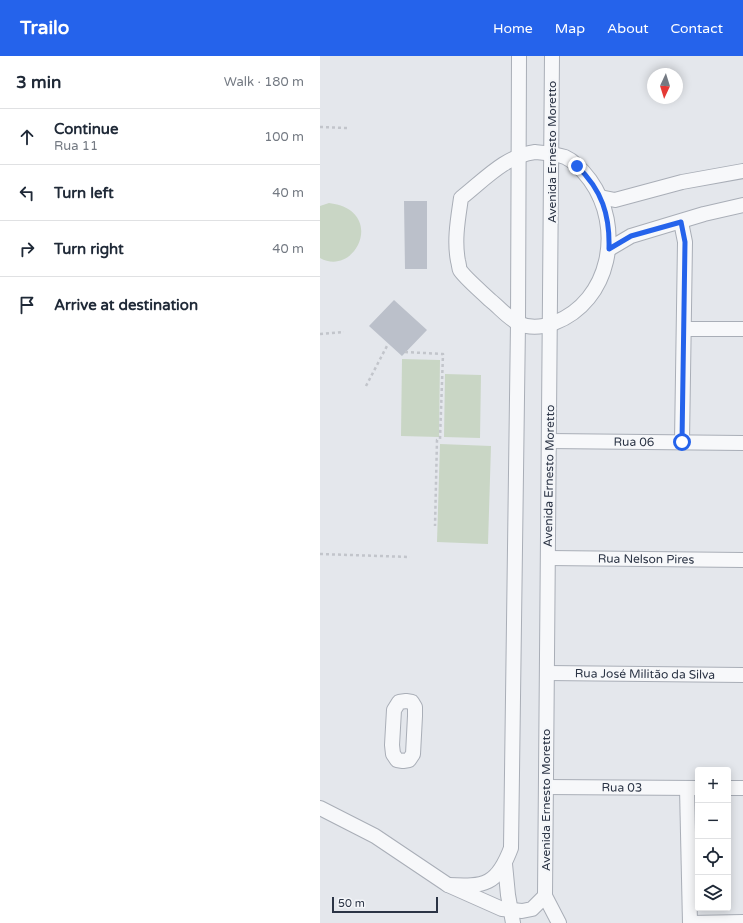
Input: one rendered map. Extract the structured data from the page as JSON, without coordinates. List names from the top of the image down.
{
  "streets": {
    "street": [
      "Avenida Ernesto Moretto",
      "Rua 06",
      "Rua Nelson Pires",
      "Rua José Militão da Silva",
      "Rua 03"
    ]
  },
  "crossings": [
    ["Avenida Ernesto Moretto", "Rua 06"],
    ["Avenida Ernesto Moretto", "Rua Nelson Pires"],
    ["Avenida Ernesto Moretto", "Rua José Militão da Silva"],
    ["Avenida Ernesto Moretto", "Rua 03"]
  ],
  "scale_bar": "50 m",
  "north": "bottom",
  "page": {
    "header": "Trailo",
    "nav": [
      "Home",
      "Map",
      "About",
      "Contact"
    ],
    "heading": ["3 min", "Walk · 180 m"],
    "list": [
      ["Continue", "Rua 11", "100 m"],
      ["Turn left", "40 m"],
      ["Turn right", "40 m"],
      "Arrive at destination"
    ],
    "map_buttons": ["+", "−"],
    "scale": "50 m"
  }
}
